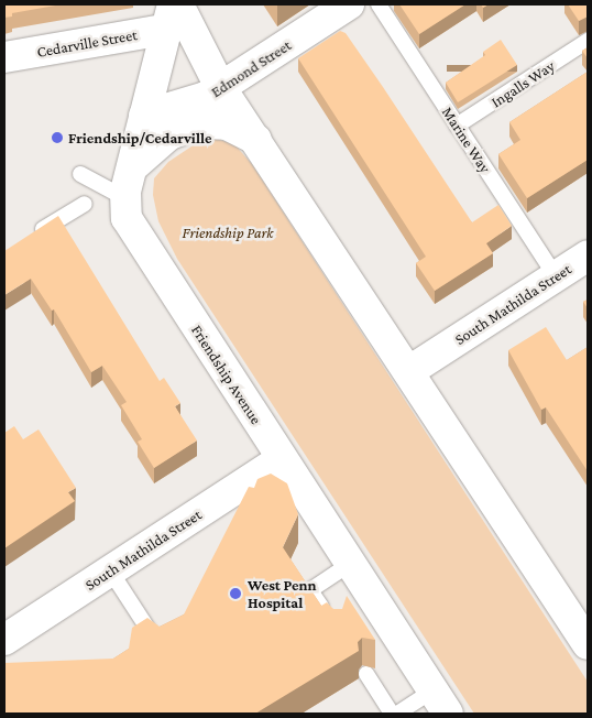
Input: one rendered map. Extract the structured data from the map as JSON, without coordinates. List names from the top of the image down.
{
  "streets": {
    "street": [
      "Cedarville Street",
      "Edmond Street",
      "South Mathilda Street",
      "Friendship Avenue"
    ],
    "lane": ["Ingalls Way", "Marine Way"]
  },
  "crossings": [
    ["Cedarville Street", "Friendship Avenue"],
    ["Edmond Street", "Friendship Avenue"],
    ["Ingalls Way", "Marine Way"],
    ["Marine Way", "South Mathilda Street"],
    ["South Mathilda Street", "Friendship Avenue"]
  ],
  "parks": ["Friendship Park"],
  "places": ["Friendship/Cedarville", "West Penn Hospital"]
}
